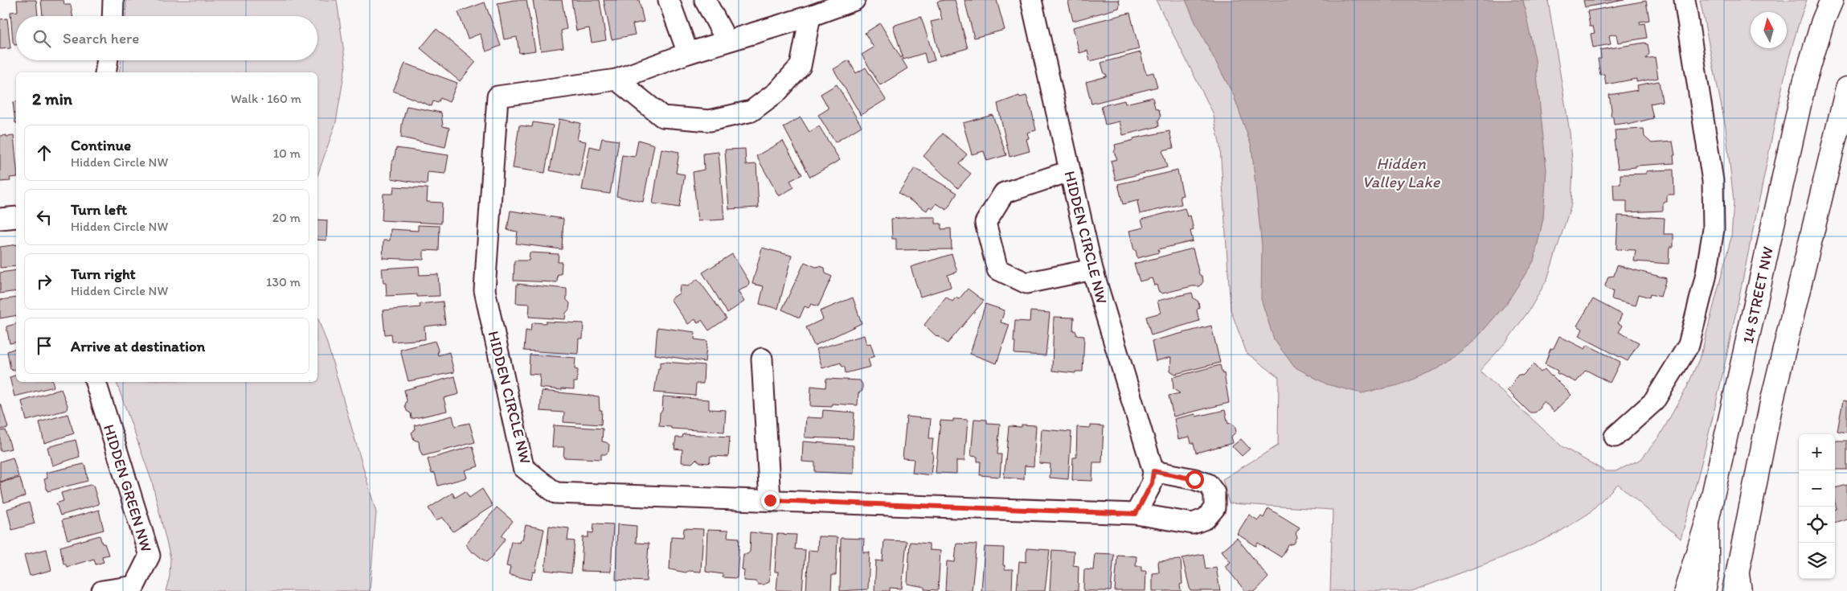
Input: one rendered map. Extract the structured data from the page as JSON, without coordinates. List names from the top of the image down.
{
  "streets": {
    "street": ["HIDDEN CIRCLE NW", "14 STREET NW", "HIDDEN GREEN NW"]
  },
  "water": ["Hidden Valley Lake"],
  "north": "top",
  "page": {
    "search": "Search here",
    "heading": ["2 min", "Walk · 160 m"],
    "list": [
      ["Continue", "Hidden Circle NW", "10 m"],
      ["Turn left", "Hidden Circle NW", "20 m"],
      ["Turn right", "Hidden Circle NW", "130 m"],
      "Arrive at destination"
    ],
    "map_buttons": ["+", "−"]
  }
}
